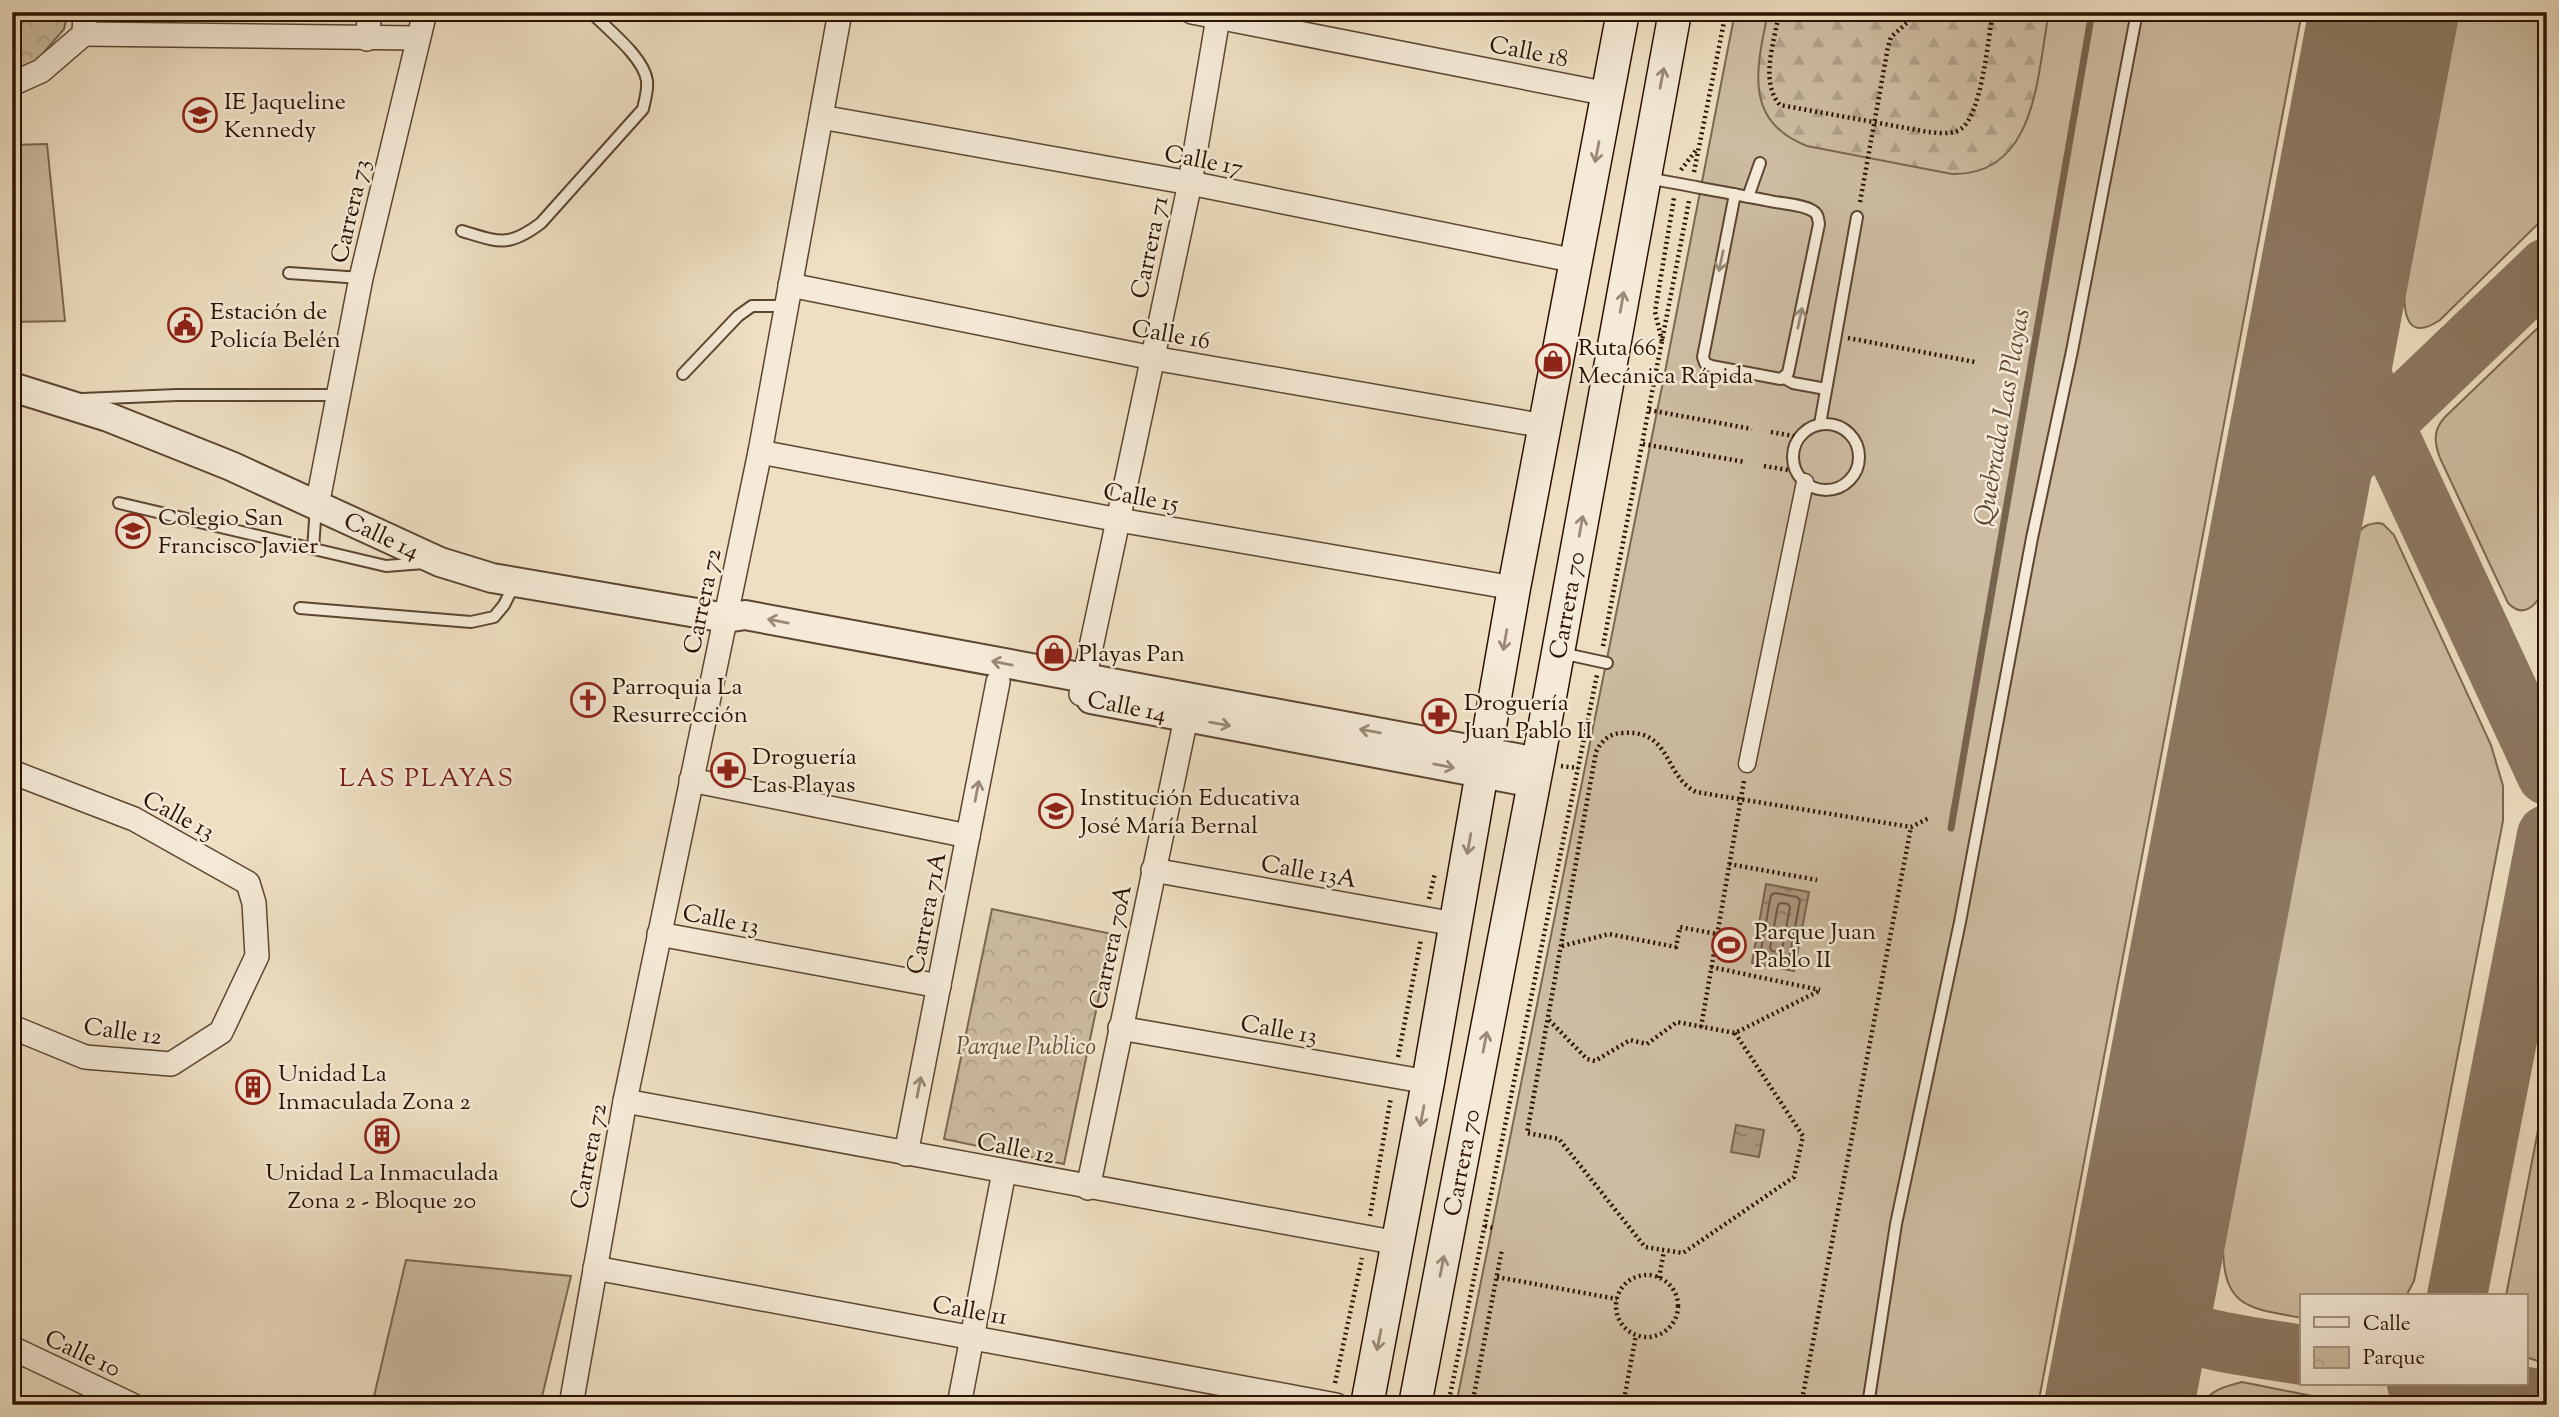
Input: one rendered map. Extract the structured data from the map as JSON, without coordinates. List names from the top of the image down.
{
  "streets": {
    "main road": ["Carrera 70"],
    "street": [
      "Calle 18",
      "Calle 17",
      "Carrera 73",
      "Carrera 71",
      "Calle 16",
      "Calle 15",
      "Calle 14",
      "Carrera 72",
      "Calle 13",
      "Calle 13A",
      "Carrera 71A",
      "Carrera 70A",
      "Calle 12",
      "Calle 11",
      "Calle 10"
    ]
  },
  "crossings": [
    ["Calle 18", "Carrera 71"],
    ["Calle 18", "Carrera 70"],
    ["Calle 17", "Carrera 71"],
    ["Calle 17", "Carrera 72"],
    ["Calle 17", "Carrera 70"],
    ["Carrera 73", "Calle 14"],
    ["Carrera 71", "Calle 16"],
    ["Carrera 71", "Calle 15"],
    ["Carrera 71", "Calle 14"],
    ["Calle 16", "Carrera 72"],
    ["Calle 16", "Carrera 70"],
    ["Calle 15", "Carrera 72"],
    ["Calle 15", "Carrera 70"],
    ["Calle 14", "Carrera 72"],
    ["Calle 14", "Carrera 70"],
    ["Calle 14", "Carrera 71A"],
    ["Calle 14", "Carrera 70A"],
    ["Carrera 72", "Calle 13"],
    ["Carrera 72", "Calle 12"],
    ["Carrera 72", "Calle 11"],
    ["Carrera 70", "Calle 13"],
    ["Carrera 70", "Calle 13A"],
    ["Carrera 70", "Calle 12"],
    ["Calle 13", "Carrera 71A"],
    ["Calle 13", "Carrera 70A"],
    ["Calle 13", "Calle 12"],
    ["Calle 13A", "Carrera 70A"],
    ["Carrera 71A", "Calle 12"],
    ["Carrera 70A", "Calle 12"]
  ],
  "one_way": ["Carrera 71A"],
  "districts": ["LAS PLAYAS"],
  "water": ["Quebrada Las Playas"],
  "parks": ["Parque Publico"],
  "places": {
    "school or university": ["IE Jaqueline Kennedy", "Colegio San Francisco Javier", "Institución Educativa José María Bernal"],
    "public building": ["Estación de Policía Belén"],
    "shop": ["Ruta 66 Mecánica Rápida", "Playas Pan"],
    "church": ["Parroquia La Resurrección"],
    "pharmacy": ["Droguería Juan Pablo II", "Droguería Las Playas"],
    "sports": ["Parque Juan Pablo II"],
    "building": ["Unidad La Inmaculada Zona 2", "Unidad La Inmaculada Zona 2 - Bloque 20"]
  },
  "legend": ["Calle", "Parque"]
}
